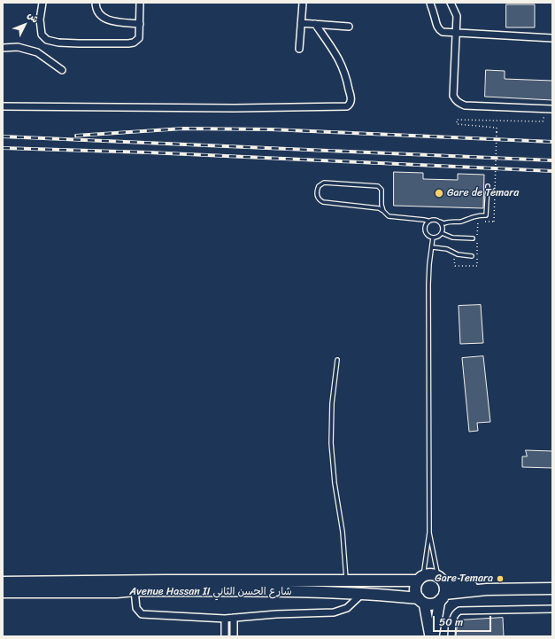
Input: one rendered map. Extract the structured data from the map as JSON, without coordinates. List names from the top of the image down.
{
  "streets": {
    "main road": ["Avenue Hassan II شارع الحسن الثاني"]
  },
  "places": ["Gare de Témara", "Gare Temara"],
  "scale_bar": "50 m",
  "north": "top right"
}
